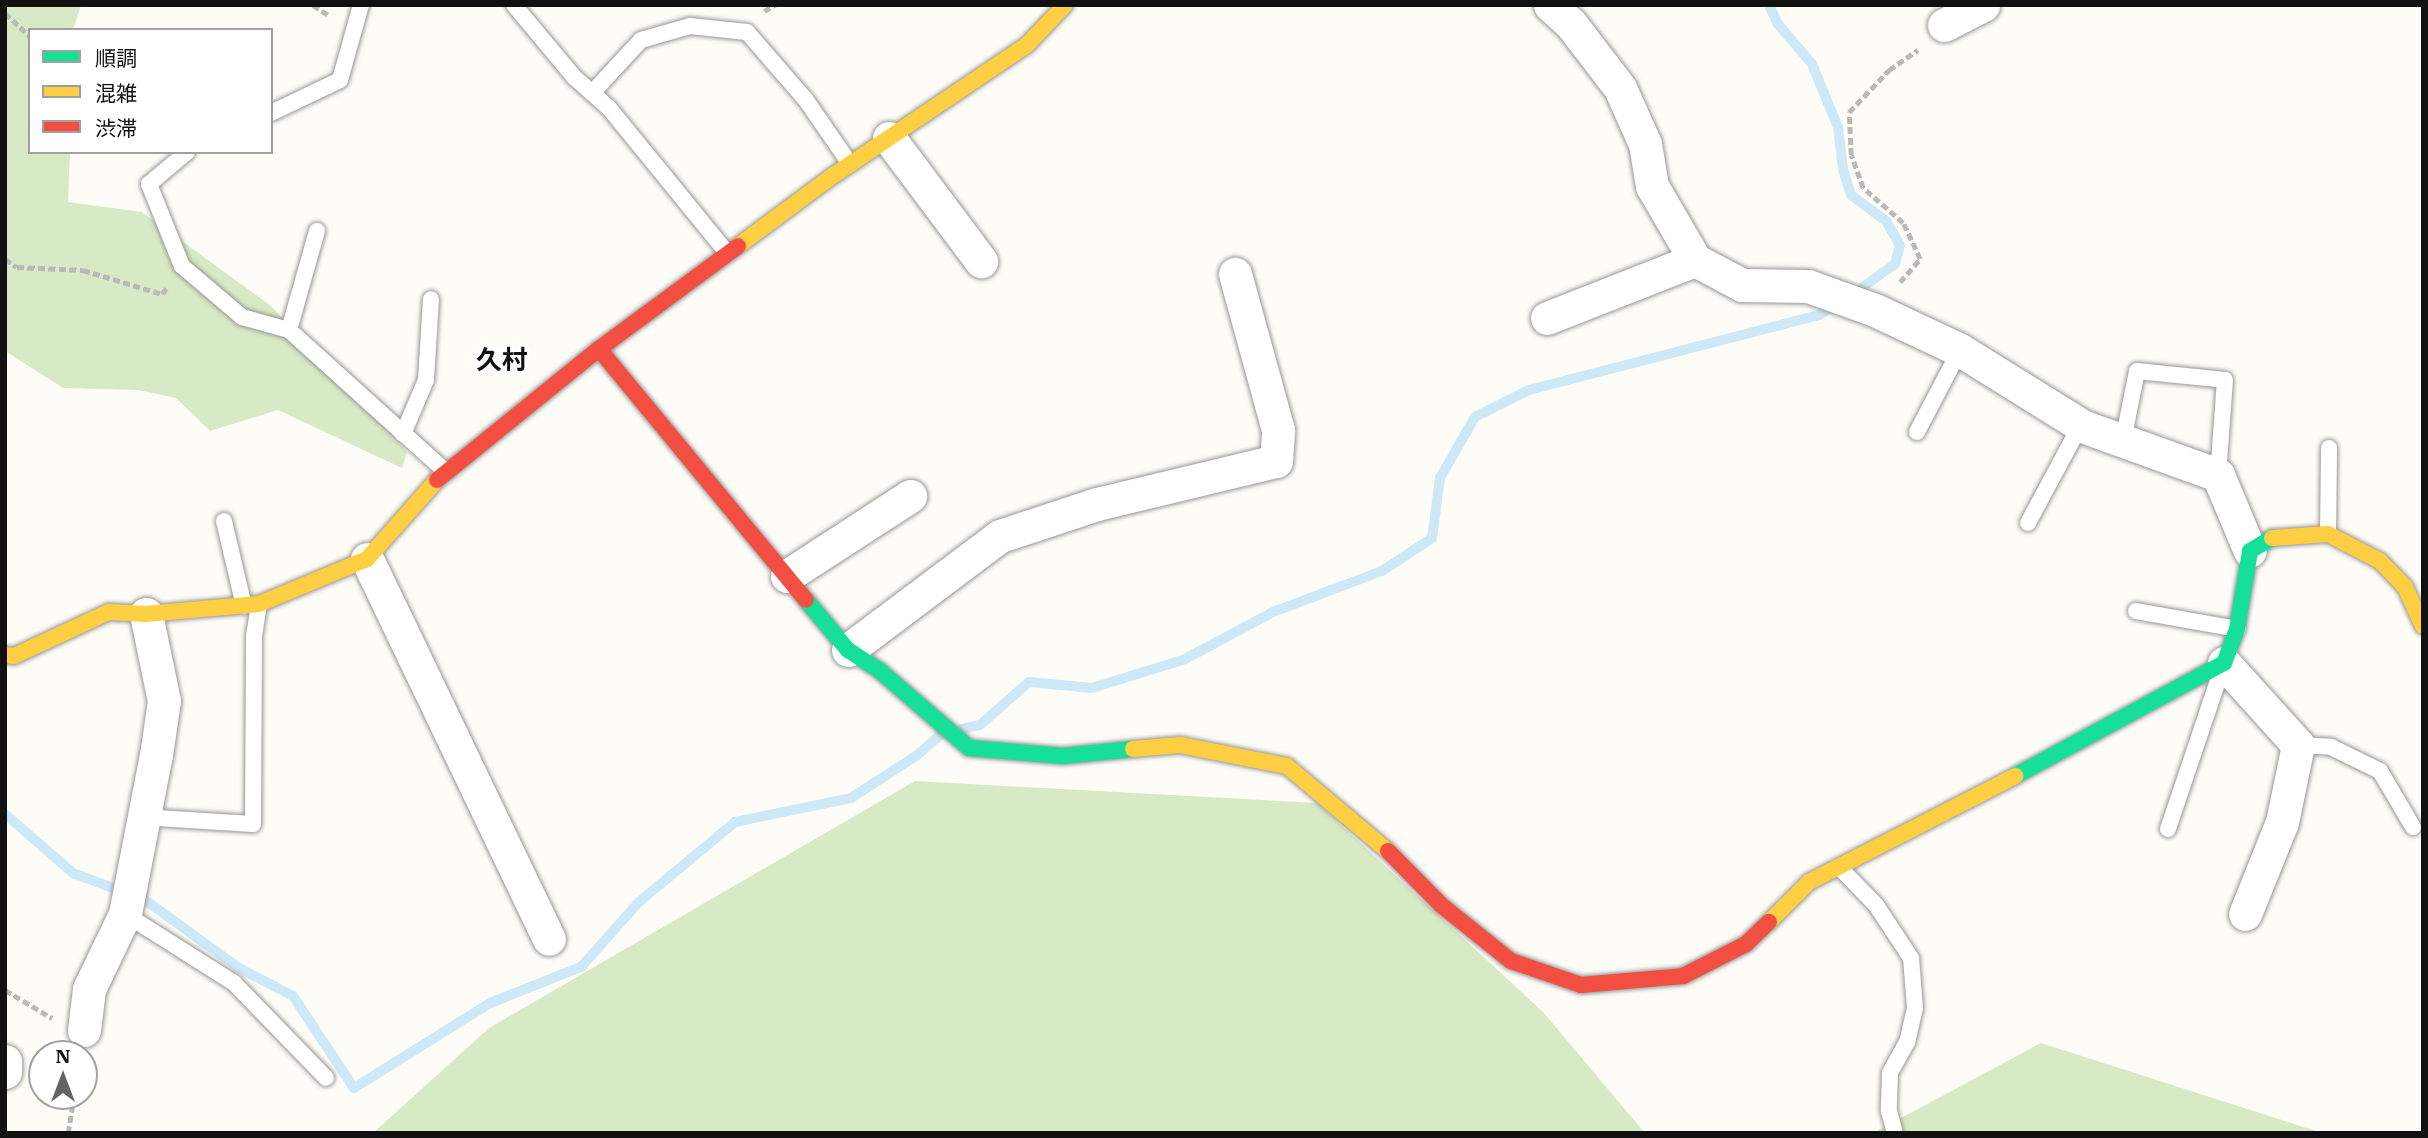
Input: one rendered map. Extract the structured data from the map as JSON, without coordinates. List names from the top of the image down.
{
  "districts": ["久村"],
  "legend": ["順調", "混雑", "渋滞"],
  "north": "top"
}
